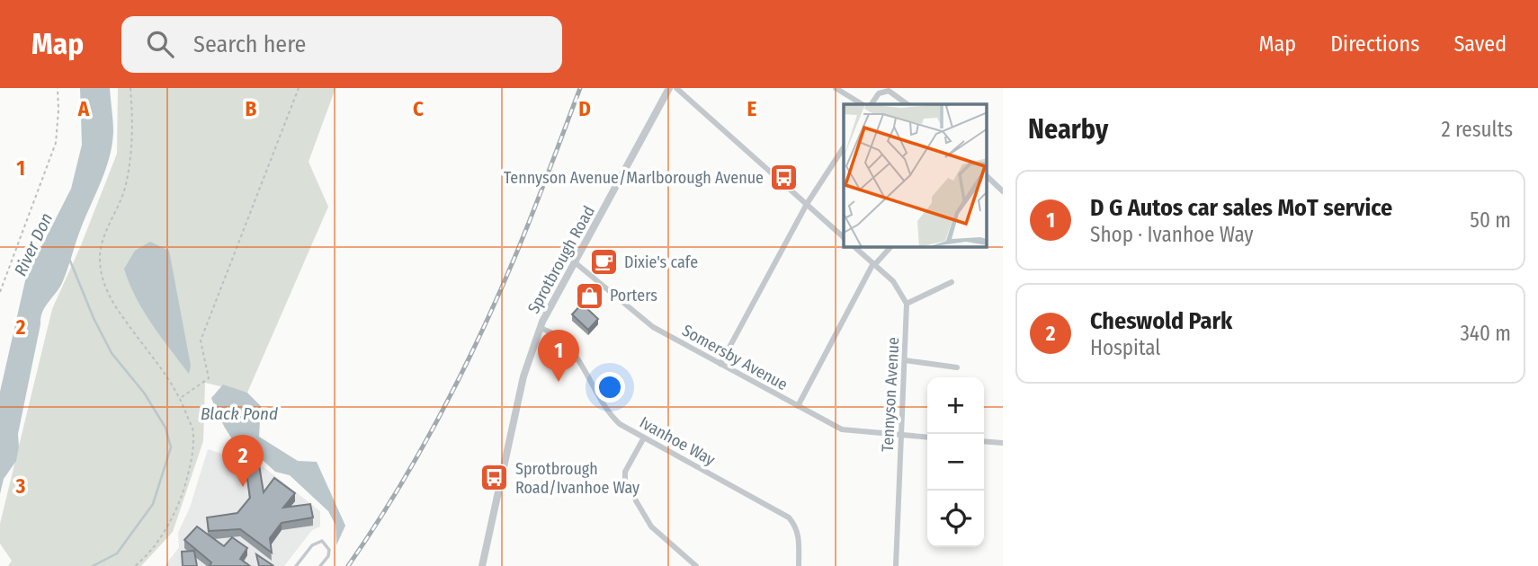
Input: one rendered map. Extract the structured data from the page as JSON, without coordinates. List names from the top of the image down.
{
  "streets": {
    "street": [
      "Sprotbrough Road",
      "Somersby Avenue",
      "Tennyson Avenue",
      "Ivanhoe Way"
    ]
  },
  "crossings": [
    ["Sprotbrough Road", "Somersby Avenue"],
    ["Sprotbrough Road", "Ivanhoe Way"],
    ["Somersby Avenue", "Tennyson Avenue"]
  ],
  "water": ["River Don", "Black Pond"],
  "places": {
    "bus stop": ["Tennyson Avenue/Marlborough Avenue", "Sprotbrough Road/Ivanhoe Way"],
    "cafe": ["Dixie's cafe"],
    "shop": ["Porters"]
  },
  "page": {
    "header": "Map",
    "search": "Search here",
    "nav": ["Map", "Directions", "Saved"],
    "heading": ["Nearby", "2 results"],
    "list": [
      {
        "mark": "1",
        "name": "D G Autos car sales MoT service",
        "note": "Shop · Ivanhoe Way",
        "value": "50 m"
      },
      {
        "mark": "2",
        "name": "Cheswold Park",
        "note": "Hospital",
        "value": "340 m"
      }
    ],
    "pins": ["1", "2"],
    "map_buttons": ["+", "−"]
  },
  "grid": {
    "columns": [
      "A",
      "B",
      "C",
      "D",
      "E"
    ],
    "rows": ["1", "2", "3"]
  }
}
